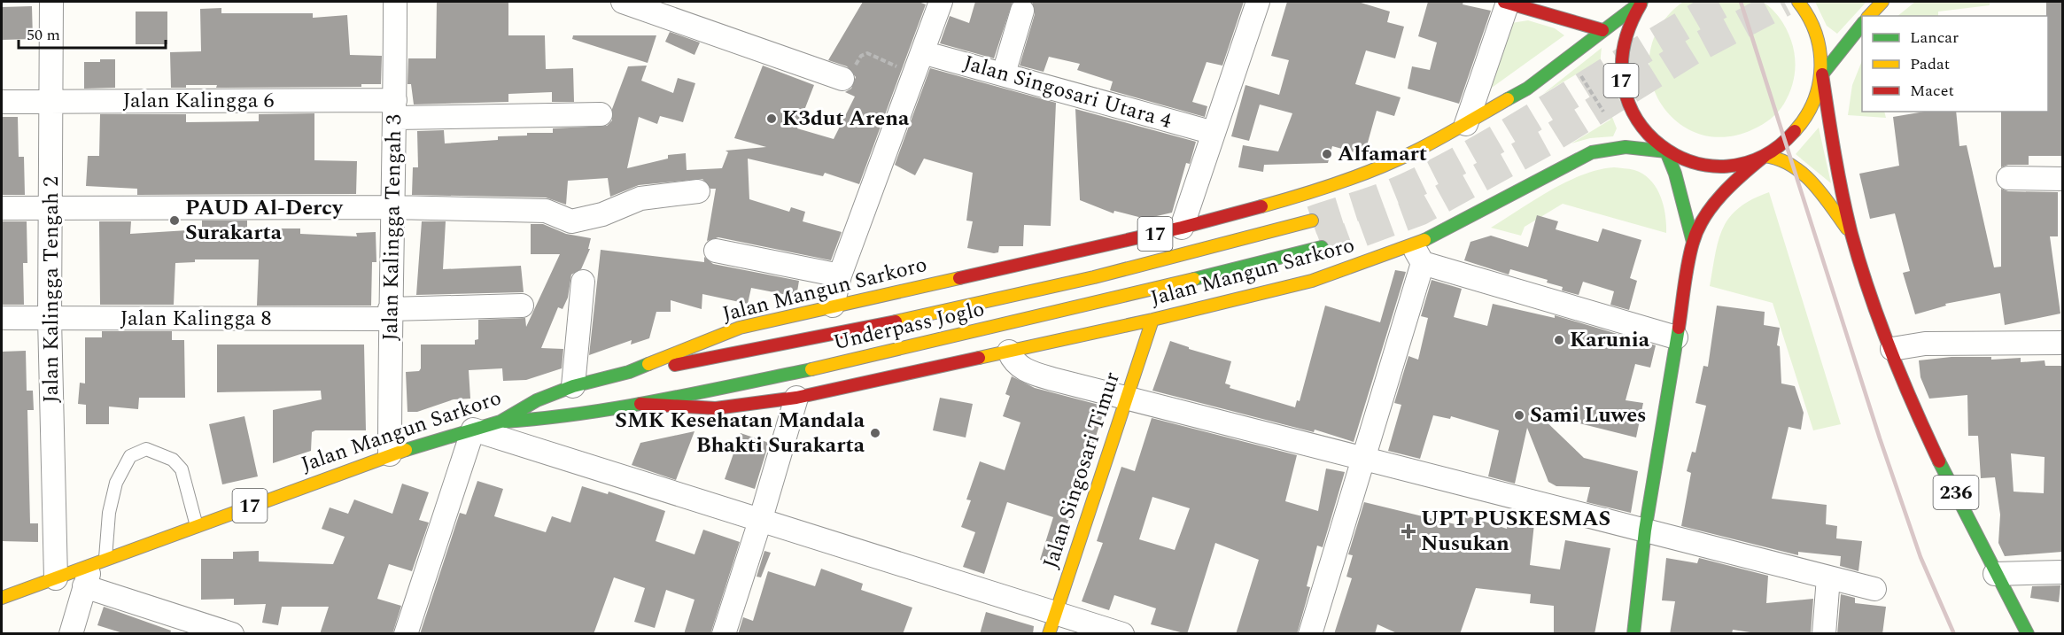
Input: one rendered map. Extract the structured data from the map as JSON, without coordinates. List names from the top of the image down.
{
  "streets": {
    "main road": [
      "17",
      "Jalan Mangun Sarkoro",
      "Underpass Joglo",
      "Jalan Singosari Timur",
      "236"
    ],
    "street": [
      "Jalan Singosari Utara 4",
      "Jalan Kalingga 6",
      "Jalan Kalingga Tengah 3",
      "Jalan Kalingga Tengah 2",
      "Jalan Kalingga 8"
    ]
  },
  "crossings": [
    ["17", "Jalan Mangun Sarkoro"],
    ["17", "236"],
    ["Jalan Kalingga 6", "Jalan Kalingga Tengah 3"],
    ["Jalan Kalingga 6", "Jalan Kalingga Tengah 2"],
    ["Jalan Kalingga Tengah 3", "Jalan Mangun Sarkoro"],
    ["Jalan Kalingga Tengah 3", "Jalan Kalingga 8"],
    ["Jalan Mangun Sarkoro", "Jalan Kalingga Tengah 2"],
    ["Jalan Mangun Sarkoro", "Underpass Joglo"],
    ["Jalan Mangun Sarkoro", "Jalan Singosari Timur"],
    ["Jalan Kalingga Tengah 2", "Jalan Kalingga 8"]
  ],
  "places": {
    "other": [
      "K3dut Arena",
      "Alfamart",
      "PAUD Al-Dercy Surakarta",
      "Karunia",
      "Sami Luwes",
      "SMK Kesehatan Mandala Bhakti Surakarta"
    ],
    "health": ["UPT PUSKESMAS Nusukan"]
  },
  "legend": ["Lancar", "Padat", "Macet"],
  "scale_bar": "50 m"
}
